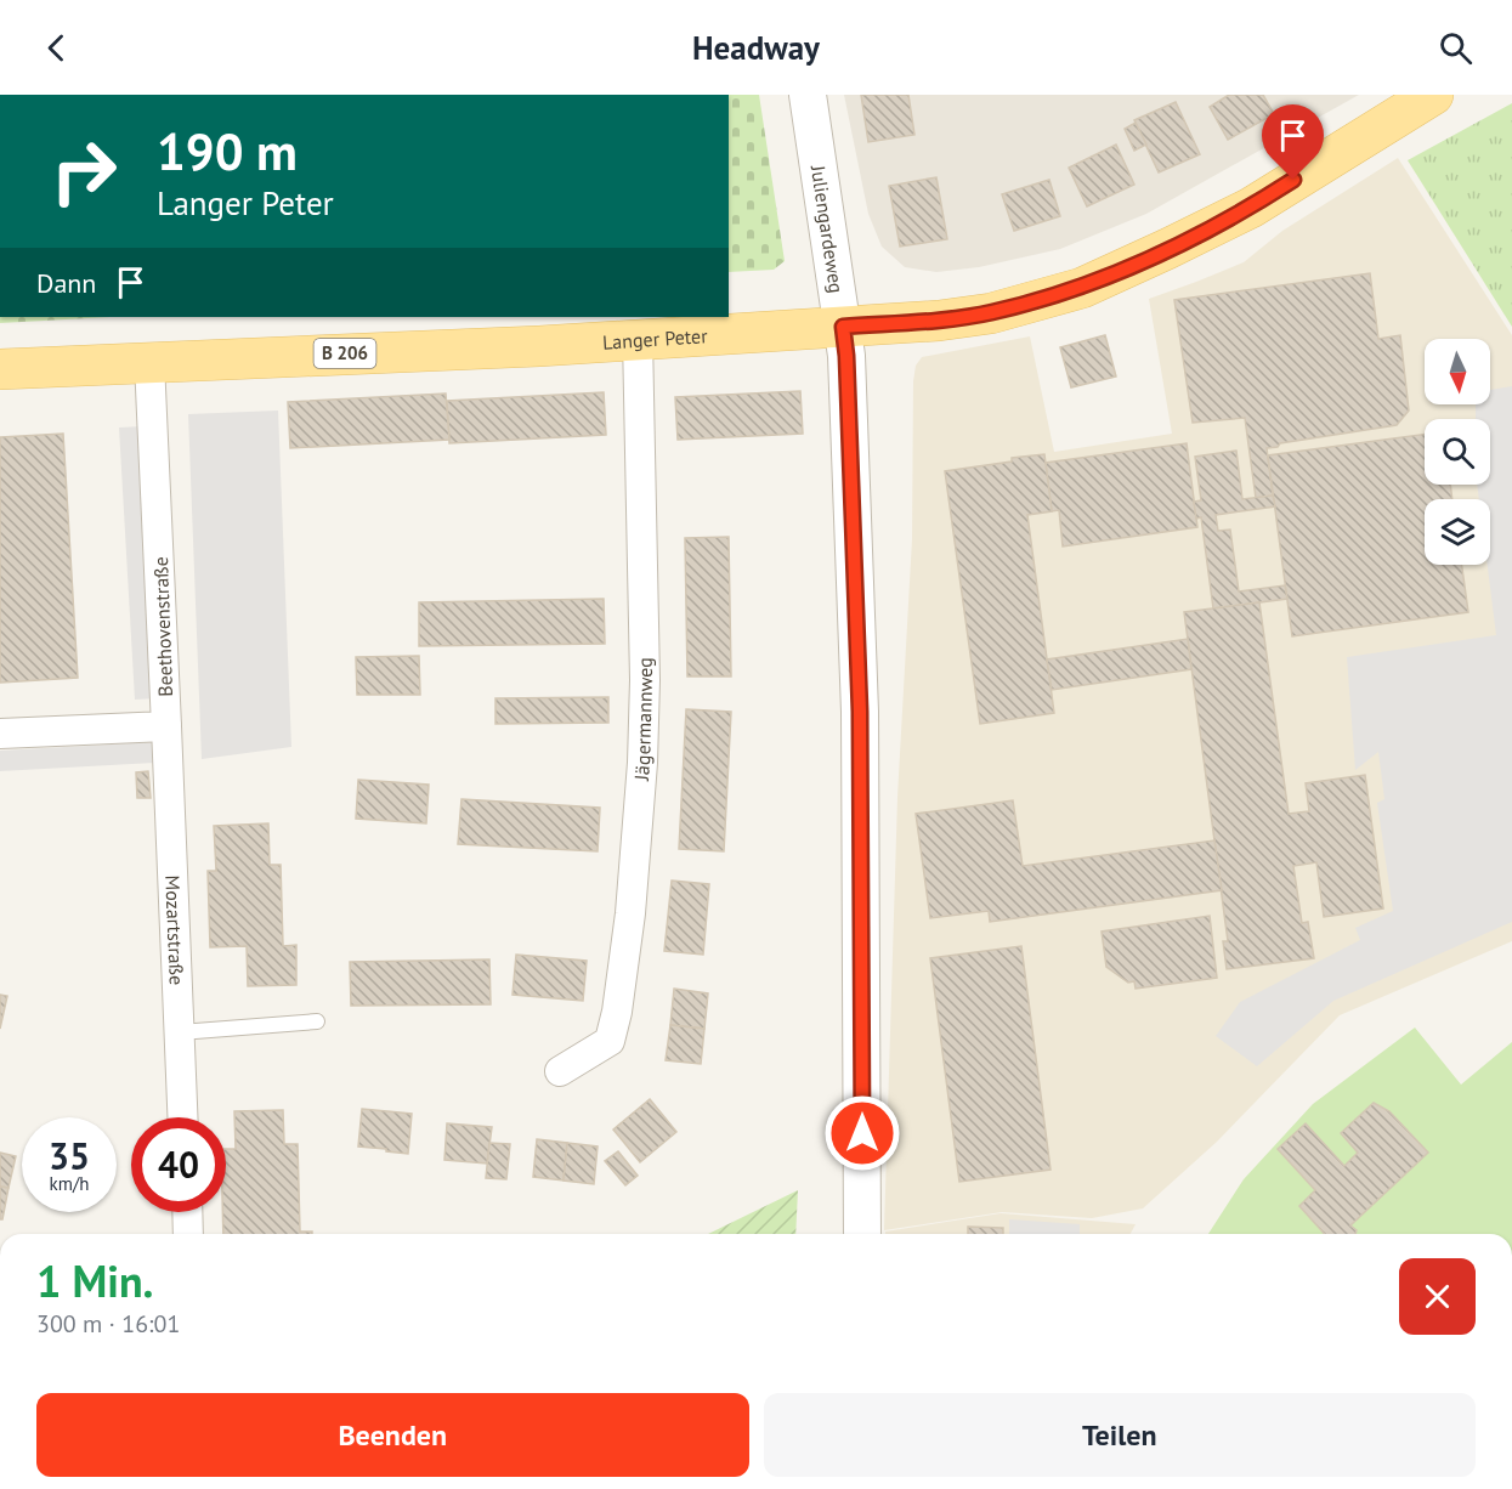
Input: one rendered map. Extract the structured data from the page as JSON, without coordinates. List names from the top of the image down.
{
  "streets": {
    "main road": ["Langer Peter", "B 206"],
    "street": [
      "Juliengardeweg",
      "Beethovenstraße",
      "Jägermannweg",
      "Mozartstraße"
    ]
  },
  "crossings": [
    ["Juliengardeweg", "Langer Peter"],
    ["Langer Peter", "Beethovenstraße"],
    ["Langer Peter", "Jägermannweg"],
    ["Beethovenstraße", "Mozartstraße"]
  ],
  "north": "bottom",
  "page": {
    "header": "Headway",
    "turn": ["190 m", "Langer Peter"],
    "then": "Dann",
    "speed": "35 km/h",
    "limit": "40",
    "heading": ["1 Min.", "300 m · 16:01"],
    "buttons": ["Beenden", "Teilen"]
  }
}
